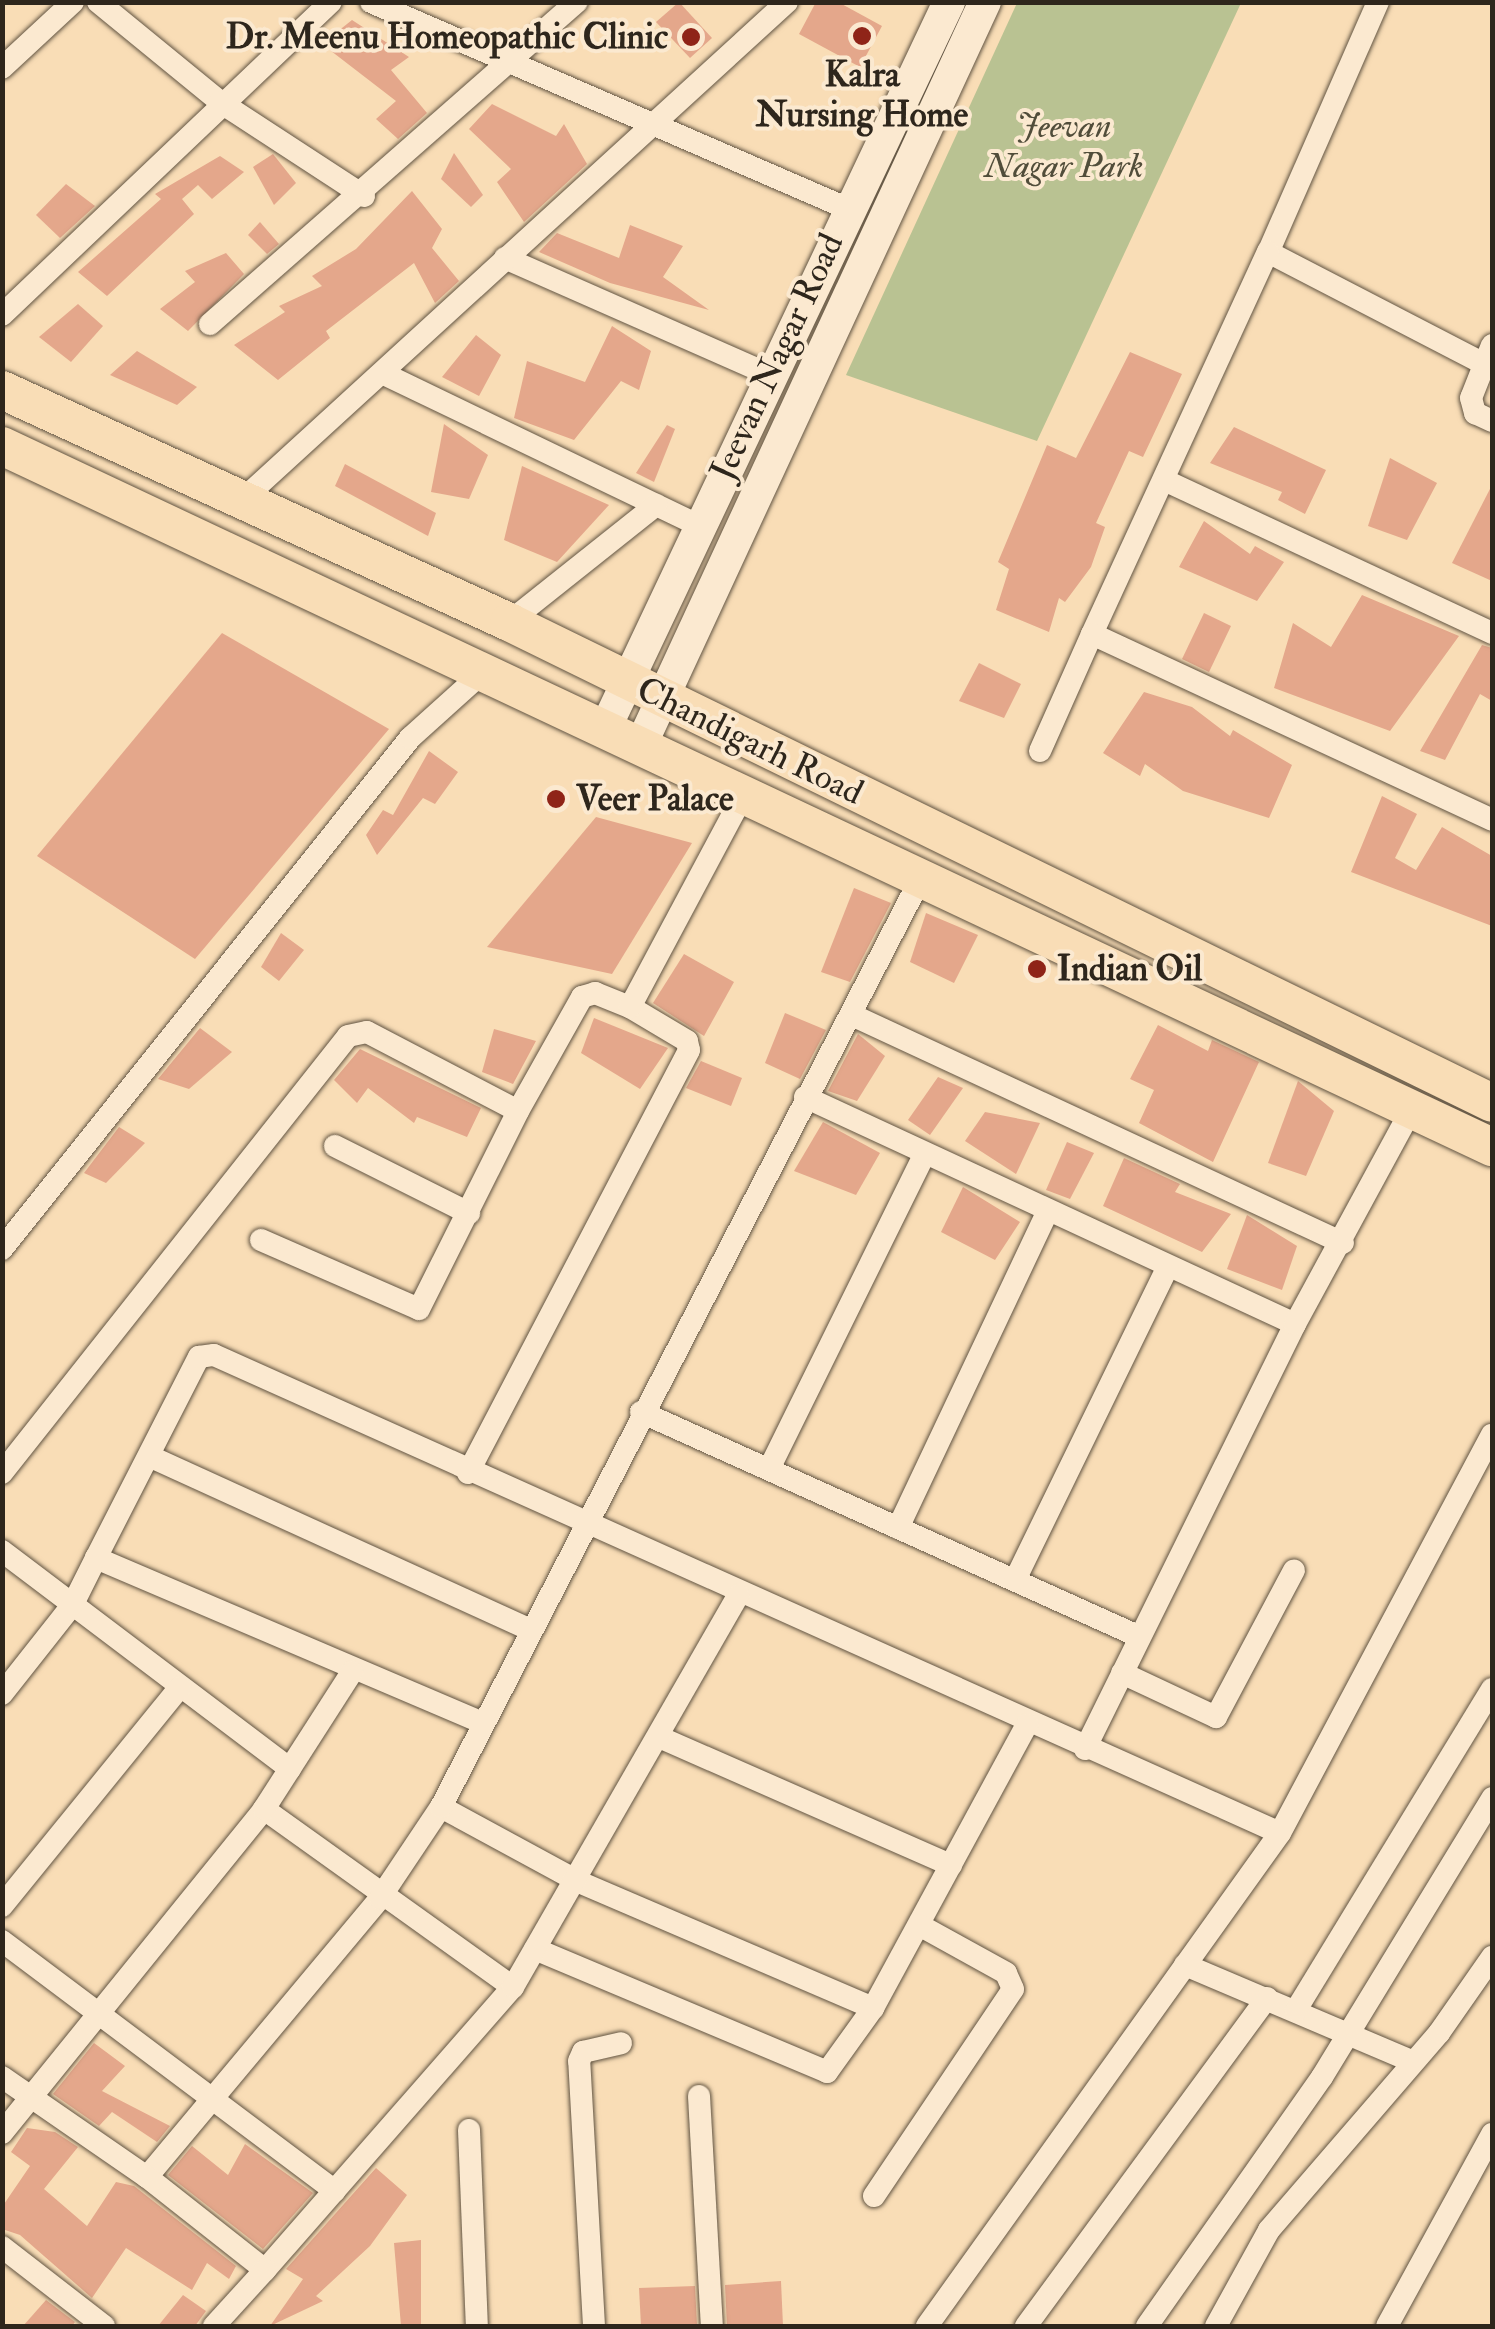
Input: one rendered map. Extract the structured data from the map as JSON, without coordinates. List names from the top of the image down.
{
  "streets": {
    "main road": ["Chandigarh Road"],
    "street": ["Jeevan Nagar Road"]
  },
  "crossings": [
    ["Jeevan Nagar Road", "Chandigarh Road"]
  ],
  "parks": ["Jeevan Nagar Park"],
  "places": [
    "Kalra Nursing Home",
    "Dr. Meenu Homeopathic Clinic",
    "Veer Palace",
    "Indian Oil"
  ]
}
